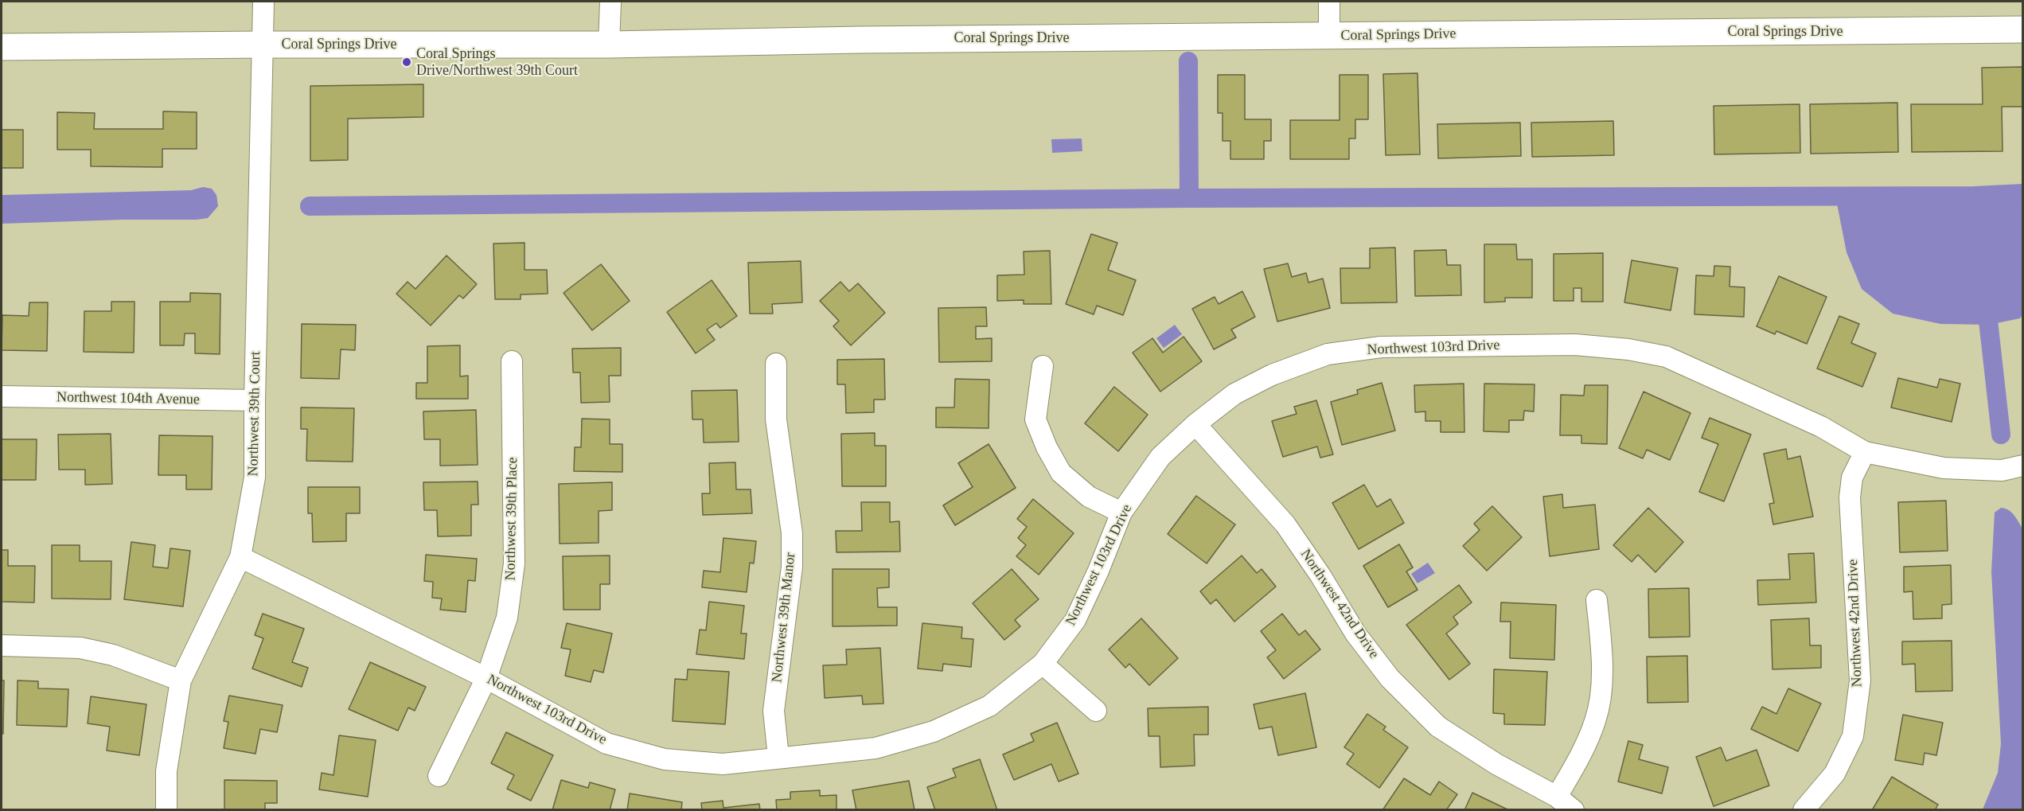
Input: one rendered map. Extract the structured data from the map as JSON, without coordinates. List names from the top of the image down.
{
  "streets": {
    "main road": ["Coral Springs Drive"],
    "street": [
      "Northwest 103rd Drive",
      "Northwest 104th Avenue",
      "Northwest 39th Court",
      "Northwest 39th Place",
      "Northwest 42nd Drive",
      "Northwest 39th Manor"
    ]
  },
  "crossings": [
    ["Coral Springs Drive", "Northwest 39th Court"],
    ["Northwest 103rd Drive", "Northwest 39th Court"],
    ["Northwest 103rd Drive", "Northwest 39th Place"],
    ["Northwest 103rd Drive", "Northwest 42nd Drive"],
    ["Northwest 103rd Drive", "Northwest 39th Manor"],
    ["Northwest 104th Avenue", "Northwest 39th Court"]
  ],
  "places": ["Coral Springs Drive/Northwest 39th Court"]
}
